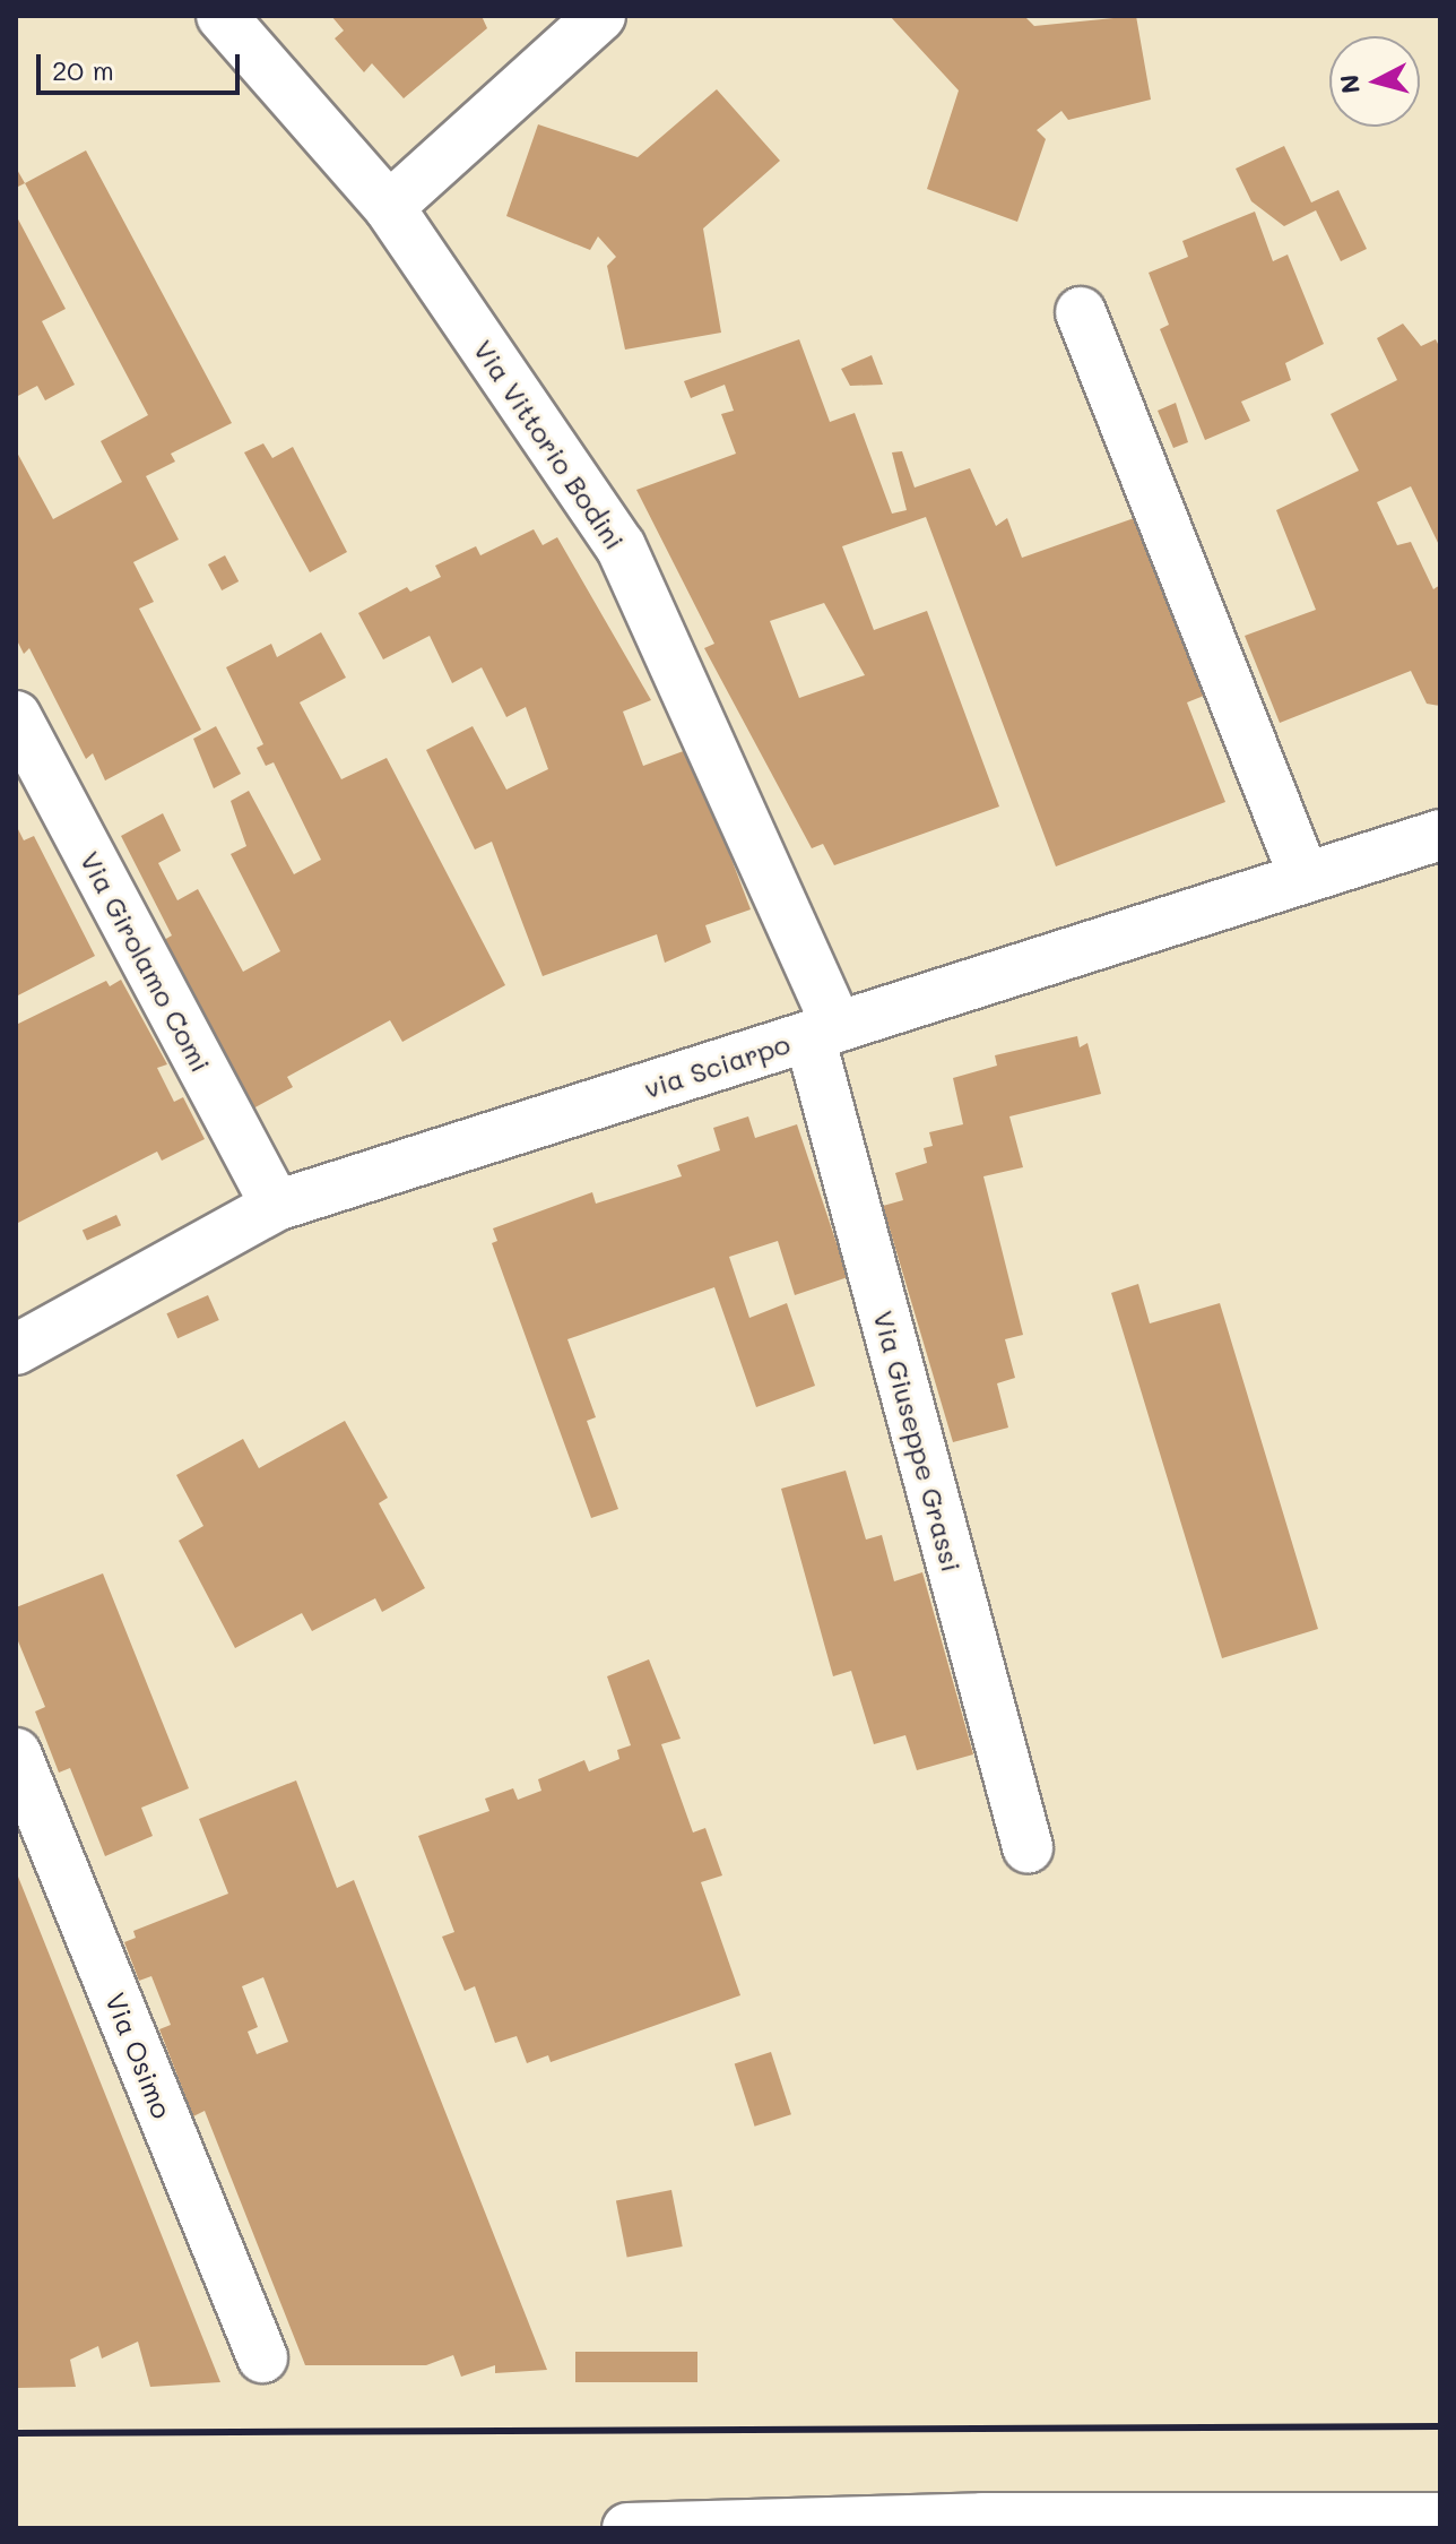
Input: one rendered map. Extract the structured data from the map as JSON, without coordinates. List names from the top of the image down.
{
  "streets": {
    "street": [
      "Via Vittorio Bodini",
      "Via Girolamo Comi",
      "via Sciarpo",
      "Via Giuseppe Grassi",
      "Via Osimo"
    ]
  },
  "crossings": [
    ["Via Vittorio Bodini", "via Sciarpo"],
    ["Via Vittorio Bodini", "Via Giuseppe Grassi"],
    ["Via Girolamo Comi", "via Sciarpo"],
    ["via Sciarpo", "Via Giuseppe Grassi"]
  ],
  "scale_bar": "20 m",
  "north": "left"
}
